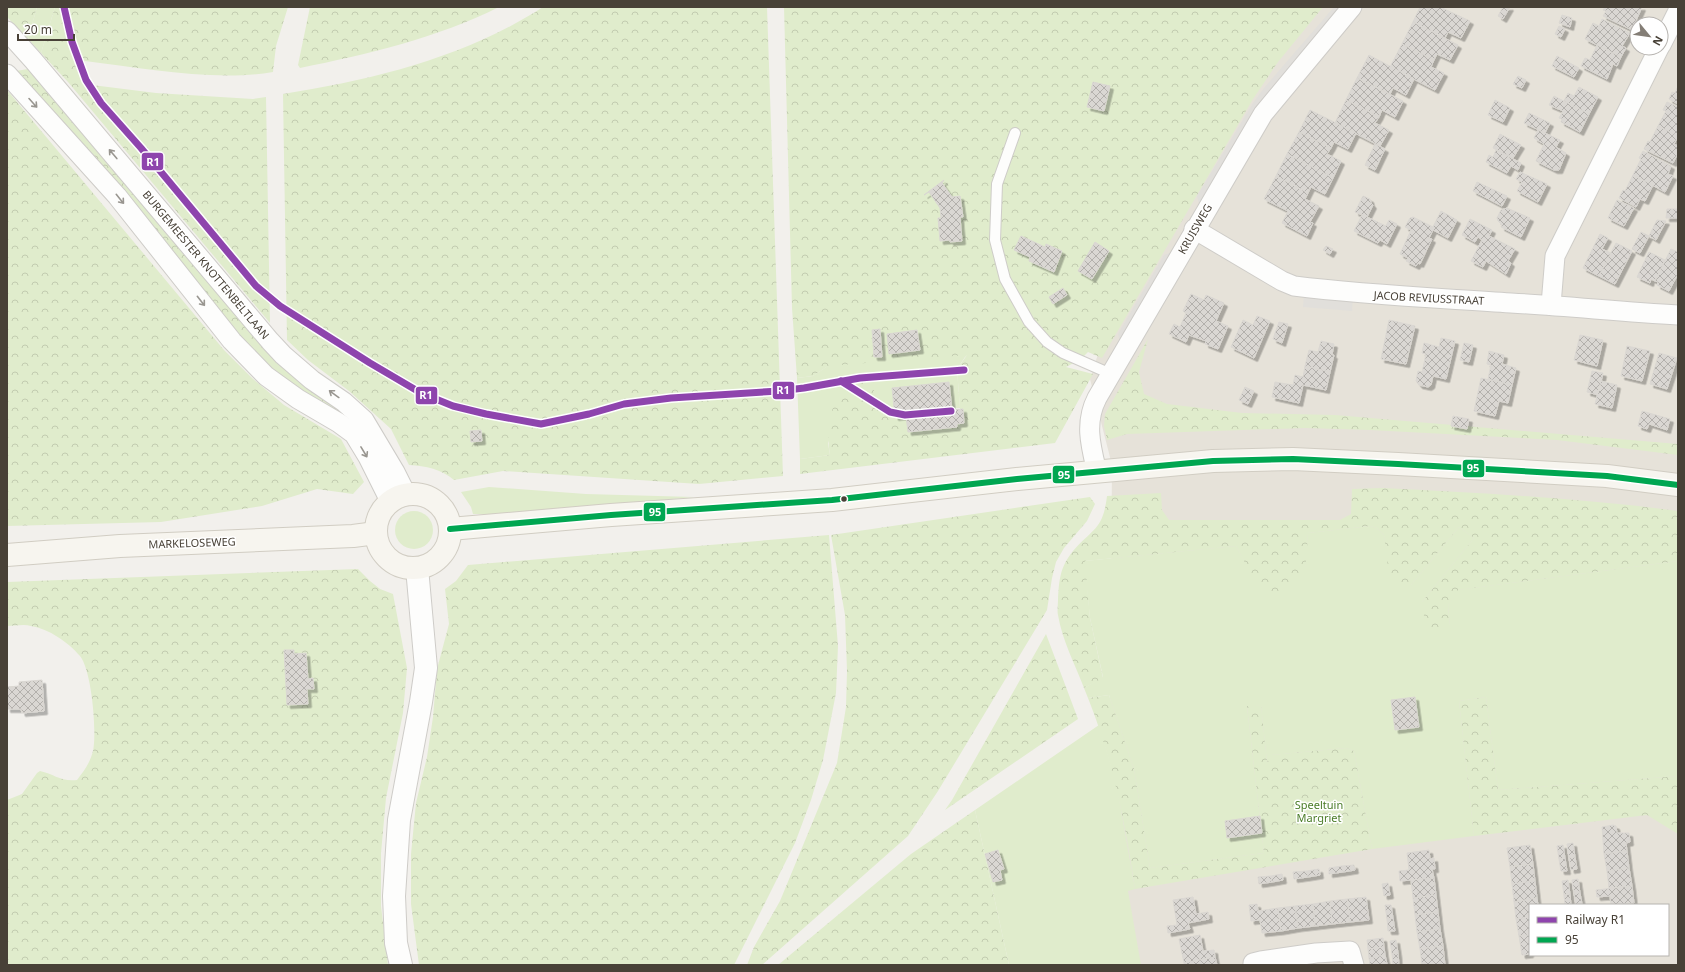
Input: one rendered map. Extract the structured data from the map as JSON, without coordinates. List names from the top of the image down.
{
  "streets": {
    "main road": ["MARKELOSEWEG"],
    "street": ["KRUISWEG", "BURGEMEESTER KNOTTENBELTLAAN", "JACOB REVIUSSTRAAT"]
  },
  "crossings": [
    ["KRUISWEG", "JACOB REVIUSSTRAAT"],
    ["BURGEMEESTER KNOTTENBELTLAAN", "MARKELOSEWEG"]
  ],
  "parks": ["Speeltuin Margriet"],
  "lines": ["rail line R1", "transit line 95"],
  "legend": ["Railway R1", "95"],
  "scale_bar": "20 m",
  "north": "bottom right"
}
